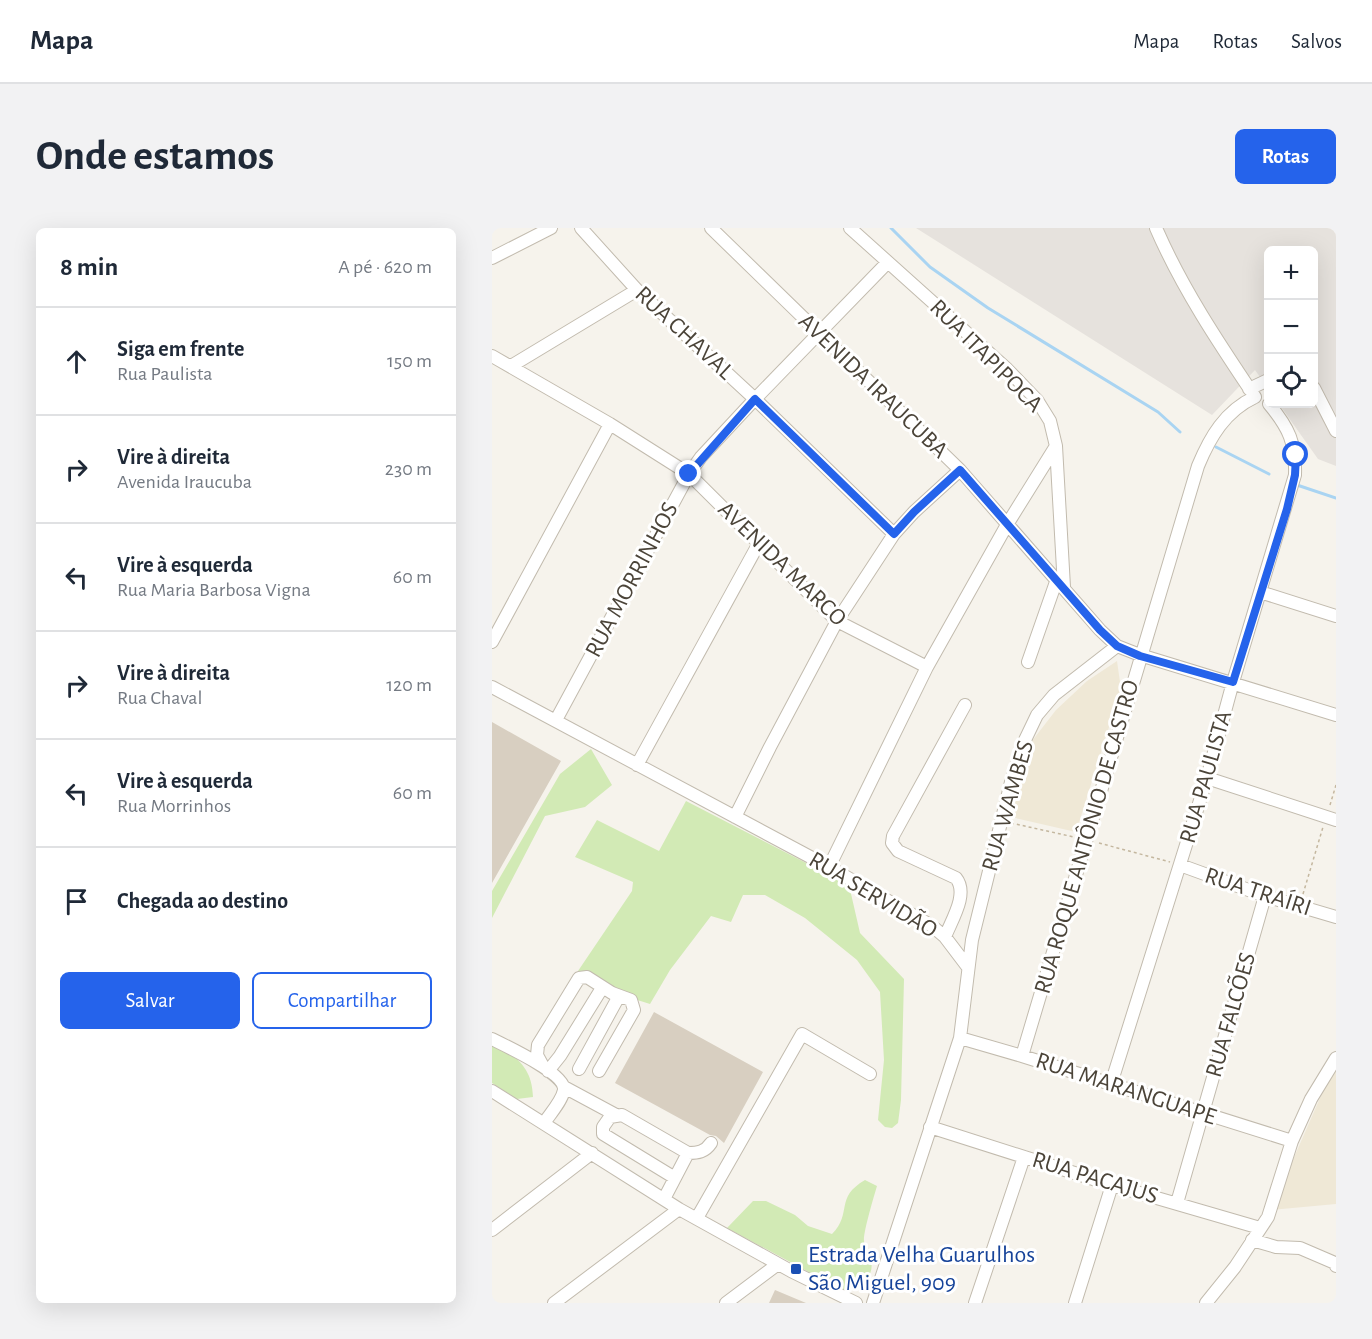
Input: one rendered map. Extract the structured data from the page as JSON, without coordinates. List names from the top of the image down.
{
  "streets": {
    "street": [
      "RUA CHAVAL",
      "RUA ITAPIPOCA",
      "AVENIDA IRAUCUBA",
      "AVENIDA MARCO",
      "RUA MORRINHOS",
      "RUA PAULISTA",
      "RUA WAMBES",
      "RUA ROQUE ANTÔNIO DE CASTRO",
      "RUA TRAÍRI",
      "RUA SERVIDÃO",
      "RUA FALCÕES",
      "RUA MARANGUAPE",
      "RUA PACAJUS"
    ]
  },
  "crossings": [
    ["RUA CHAVAL", "RUA MORRINHOS"],
    ["RUA ITAPIPOCA", "AVENIDA IRAUCUBA"],
    ["RUA ITAPIPOCA", "RUA MORRINHOS"],
    ["AVENIDA IRAUCUBA", "RUA MORRINHOS"],
    ["AVENIDA IRAUCUBA", "RUA PAULISTA"],
    ["AVENIDA IRAUCUBA", "RUA WAMBES"],
    ["AVENIDA IRAUCUBA", "RUA ROQUE ANTÔNIO DE CASTRO"],
    ["AVENIDA MARCO", "RUA MORRINHOS"],
    ["RUA MORRINHOS", "RUA SERVIDÃO"],
    ["RUA PAULISTA", "RUA ROQUE ANTÔNIO DE CASTRO"],
    ["RUA PAULISTA", "RUA TRAÍRI"],
    ["RUA PAULISTA", "RUA MARANGUAPE"],
    ["RUA WAMBES", "RUA SERVIDÃO"],
    ["RUA ROQUE ANTÔNIO DE CASTRO", "RUA MARANGUAPE"],
    ["RUA TRAÍRI", "RUA FALCÕES"],
    ["RUA FALCÕES", "RUA MARANGUAPE"],
    ["RUA FALCÕES", "RUA PACAJUS"]
  ],
  "places": {
    "transit": ["Estrada Velha Guarulhos São Miguel, 909"]
  },
  "page": {
    "header": "Mapa",
    "nav": ["Mapa", "Rotas", "Salvos"],
    "buttons": [
      "Rotas",
      ["Salvar", "Compartilhar"]
    ],
    "title": "Onde estamos",
    "heading": ["8 min", "A pé · 620 m"],
    "map_buttons": ["+", "−"],
    "list": [
      ["Siga em frente", "Rua Paulista", "150 m"],
      ["Vire à direita", "Avenida Iraucuba", "230 m"],
      ["Vire à esquerda", "Rua Maria Barbosa Vigna", "60 m"],
      ["Vire à direita", "Rua Chaval", "120 m"],
      ["Vire à esquerda", "Rua Morrinhos", "60 m"],
      "Chegada ao destino"
    ]
  }
}
